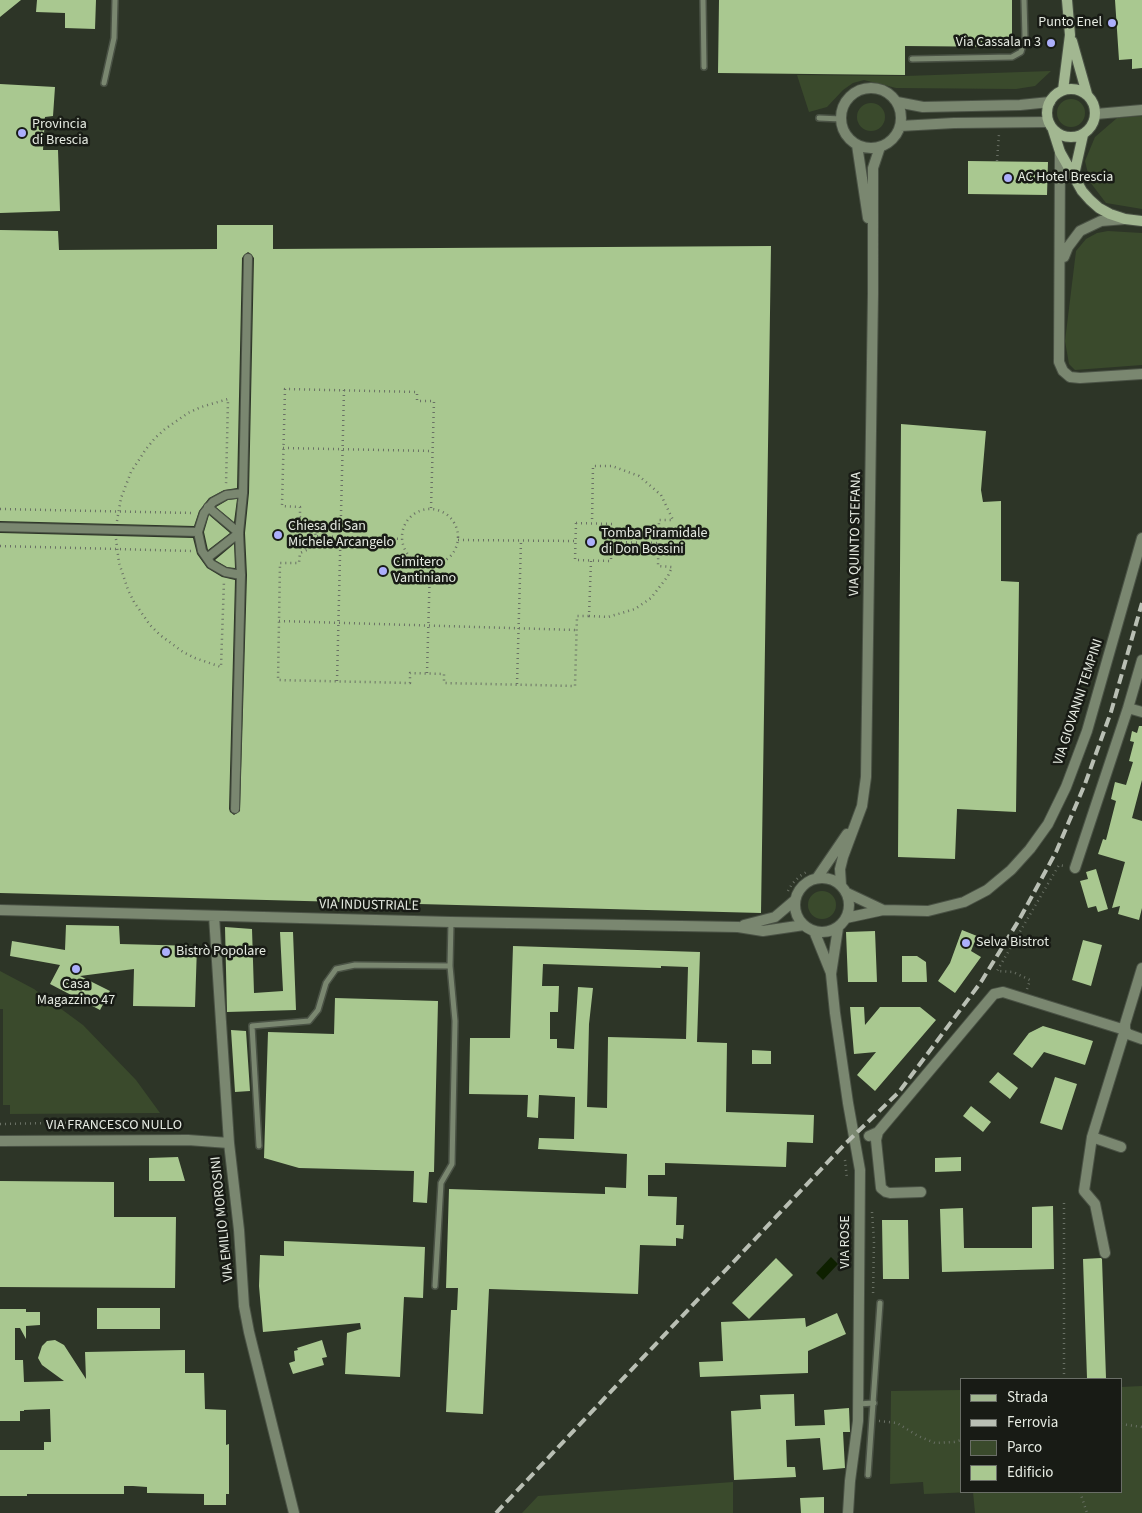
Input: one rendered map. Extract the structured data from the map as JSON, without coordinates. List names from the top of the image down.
{
  "streets": {
    "street": [
      "VIA QUINTO STEFANA",
      "VIA GIOVANNI TEMPINI",
      "VIA INDUSTRIALE",
      "VIA FRANCESCO NULLO",
      "VIA EMILIO MOROSINI",
      "VIA ROSE"
    ]
  },
  "crossings": [
    ["VIA QUINTO STEFANA", "VIA GIOVANNI TEMPINI"],
    ["VIA QUINTO STEFANA", "VIA INDUSTRIALE"],
    ["VIA QUINTO STEFANA", "VIA ROSE"],
    ["VIA GIOVANNI TEMPINI", "VIA INDUSTRIALE"],
    ["VIA GIOVANNI TEMPINI", "VIA ROSE"],
    ["VIA INDUSTRIALE", "VIA EMILIO MOROSINI"],
    ["VIA INDUSTRIALE", "VIA ROSE"],
    ["VIA FRANCESCO NULLO", "VIA EMILIO MOROSINI"]
  ],
  "places": [
    "Punto Enel",
    "Via Cassala n 3",
    "Provincia di Brescia",
    "AC Hotel Brescia",
    "Chiesa di San Michele Arcangelo",
    "Tomba Piramidale di Don Bossini",
    "Cimitero Vantiniano",
    "Selva Bistrot",
    "Bistrò Popolare",
    "Casa Magazzino 47"
  ],
  "legend": [
    "Strada",
    "Ferrovia",
    "Parco",
    "Edificio"
  ]
}
